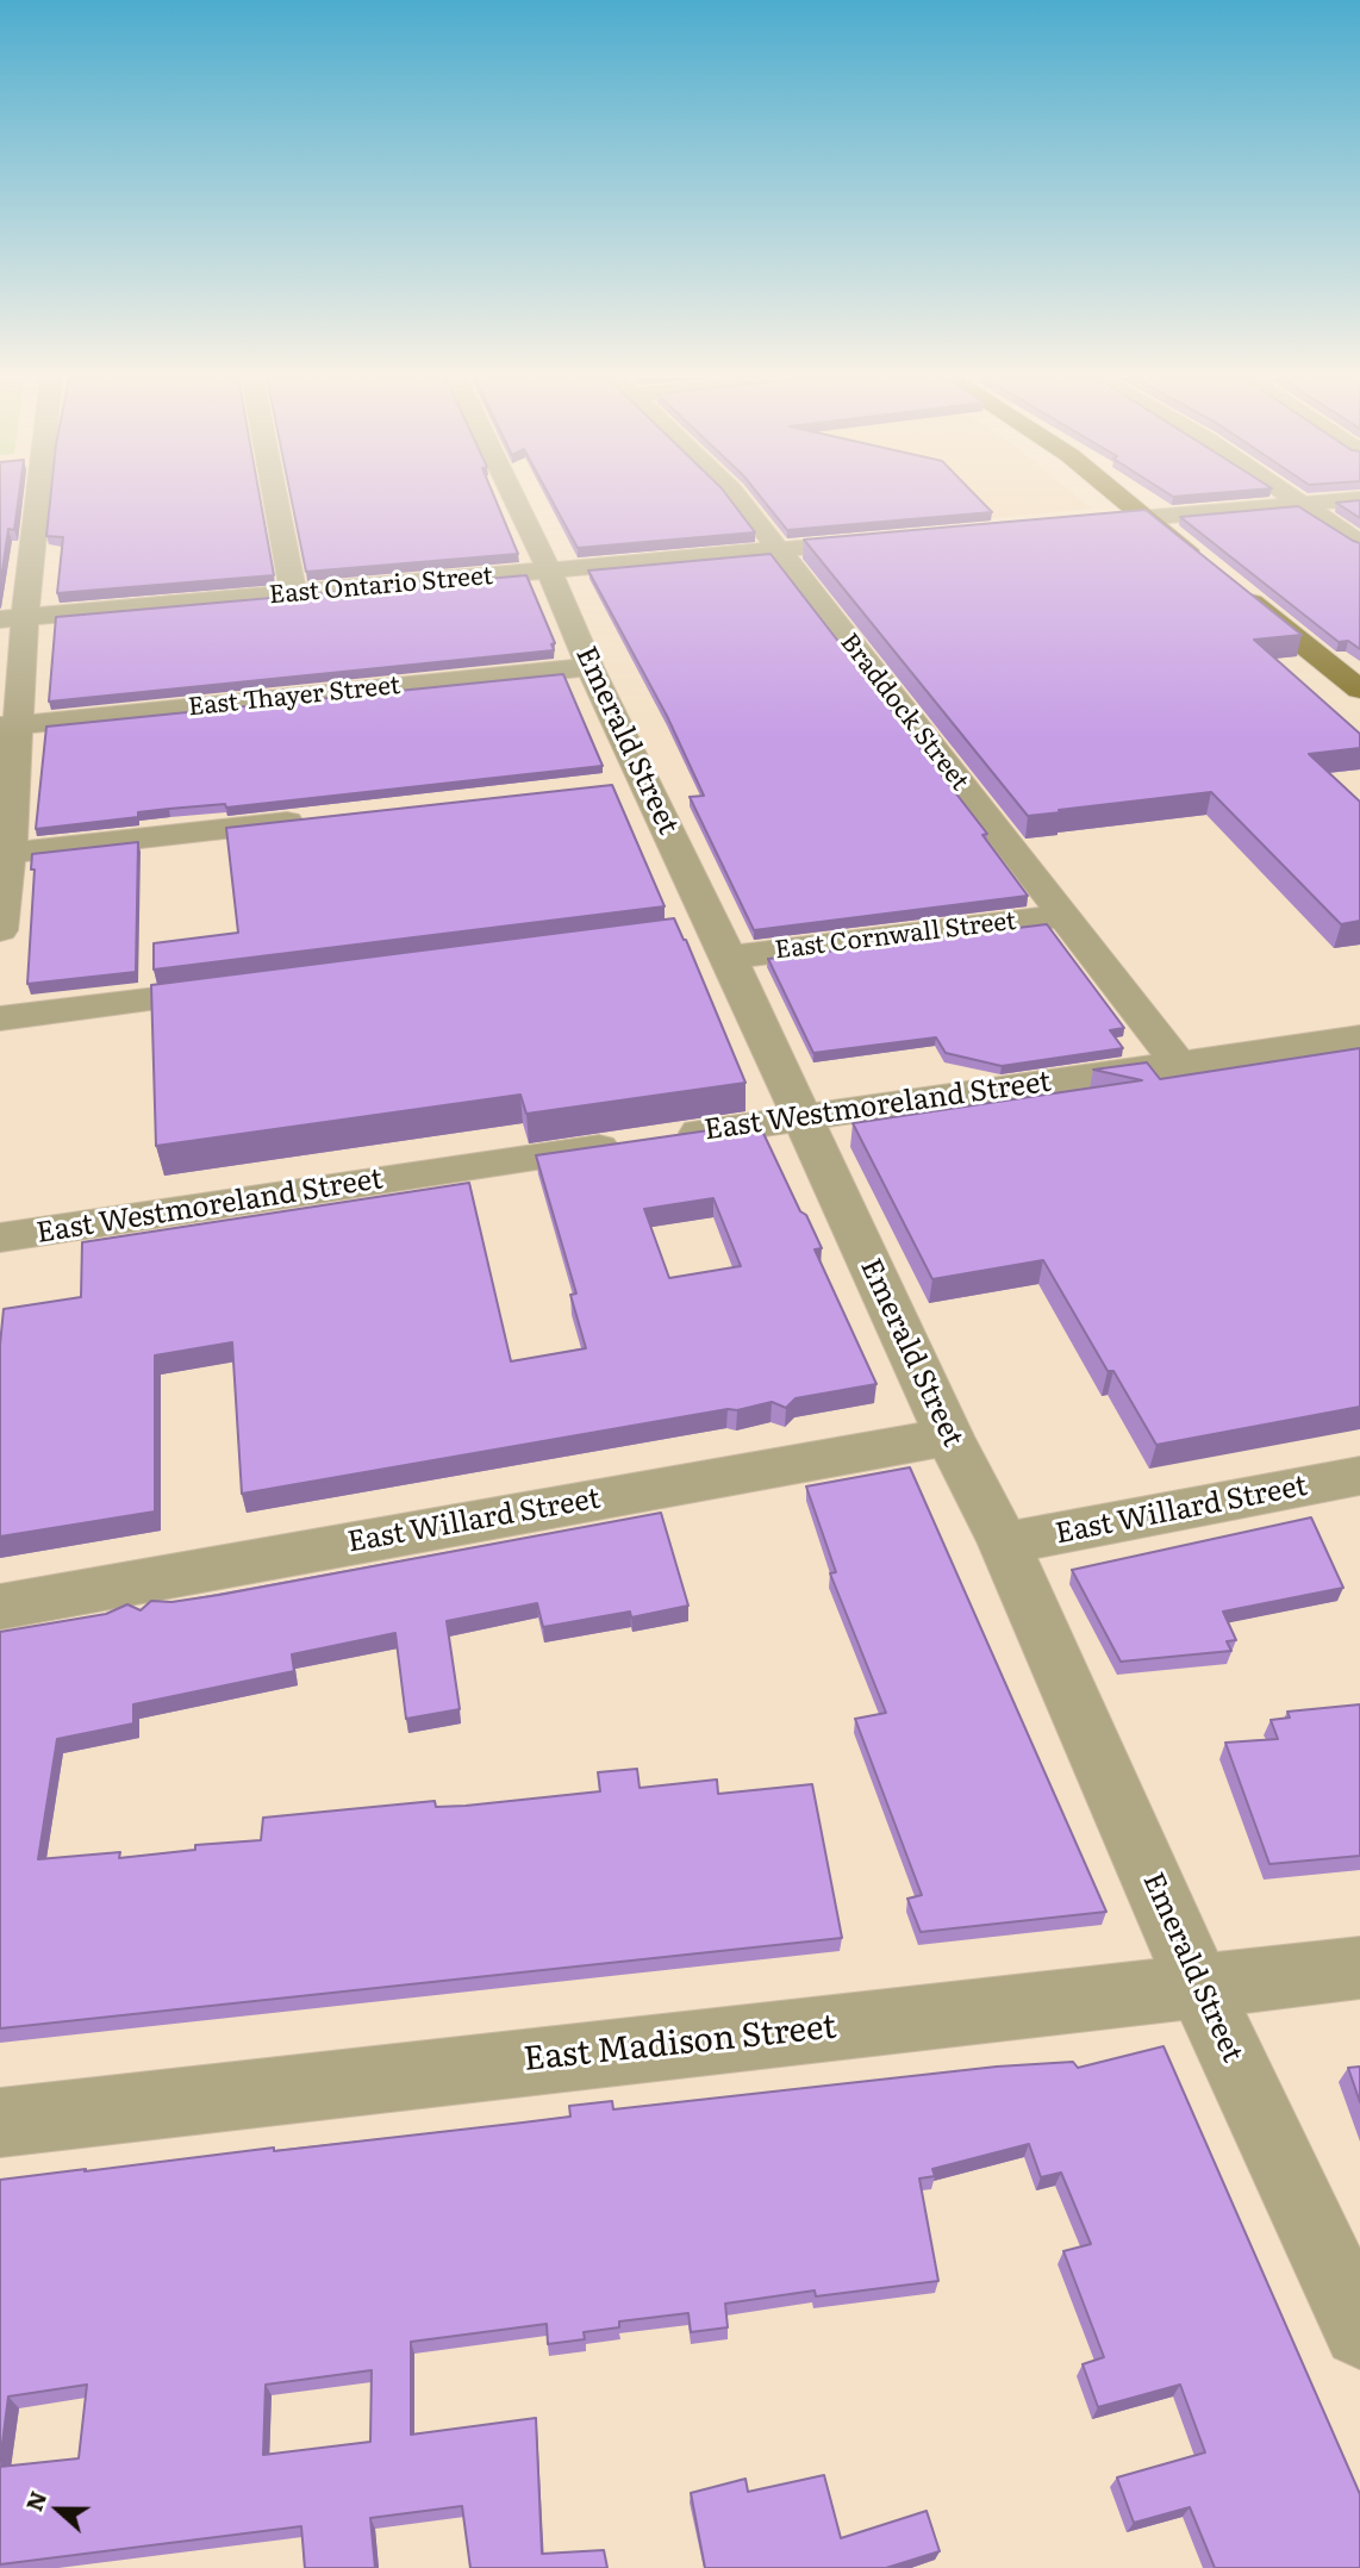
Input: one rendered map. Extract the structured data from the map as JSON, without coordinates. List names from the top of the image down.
{
  "streets": {
    "street": [
      "East Ontario Street",
      "East Thayer Street",
      "Braddock Street",
      "Emerald Street",
      "East Cornwall Street",
      "East Westmoreland Street",
      "East Willard Street",
      "East Madison Street"
    ]
  },
  "crossings": [
    ["East Ontario Street", "Braddock Street"],
    ["East Ontario Street", "Emerald Street"],
    ["East Thayer Street", "Emerald Street"],
    ["Braddock Street", "East Cornwall Street"],
    ["Braddock Street", "East Westmoreland Street"],
    ["Emerald Street", "East Cornwall Street"],
    ["Emerald Street", "East Westmoreland Street"],
    ["Emerald Street", "East Willard Street"],
    ["Emerald Street", "East Madison Street"]
  ],
  "north": "left"
}
